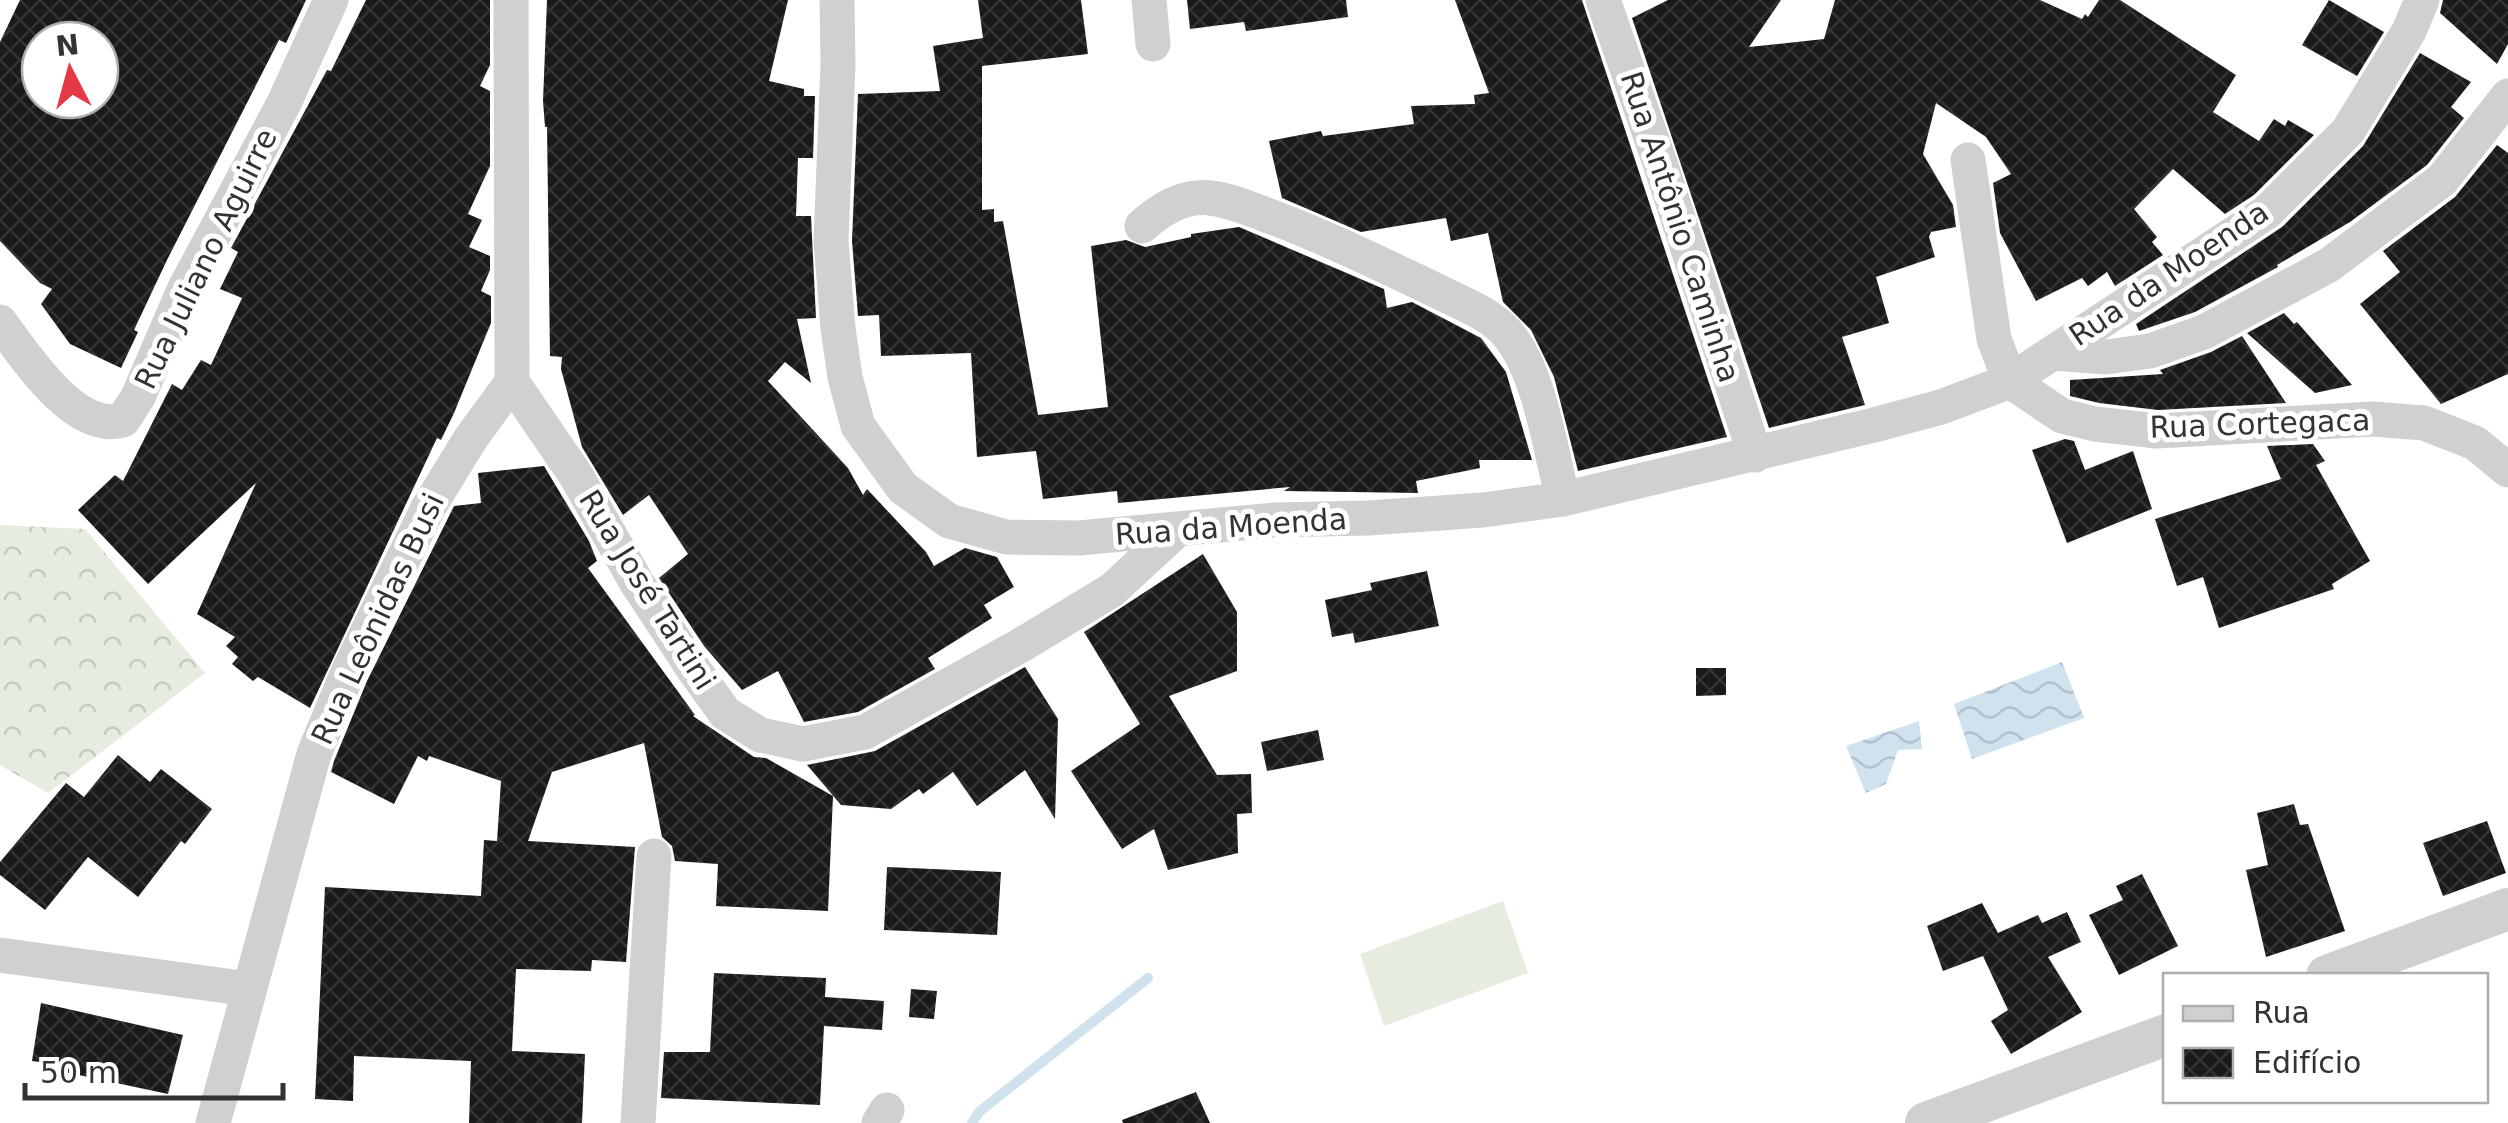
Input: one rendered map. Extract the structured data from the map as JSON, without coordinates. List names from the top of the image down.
{
  "streets": {
    "street": [
      "Rua Antônio Caminha",
      "Rua Juliano Aguirre",
      "Rua da Moenda",
      "Rua Cortegaca",
      "Rua José Tartini",
      "Rua Leônidas Busi"
    ]
  },
  "crossings": [
    ["Rua Antônio Caminha", "Rua da Moenda"],
    ["Rua da Moenda", "Rua Cortegaca"],
    ["Rua da Moenda", "Rua José Tartini"],
    ["Rua José Tartini", "Rua Leônidas Busi"]
  ],
  "legend": ["Rua", "Edifício"],
  "scale_bar": "50 m",
  "north": "top"
}
